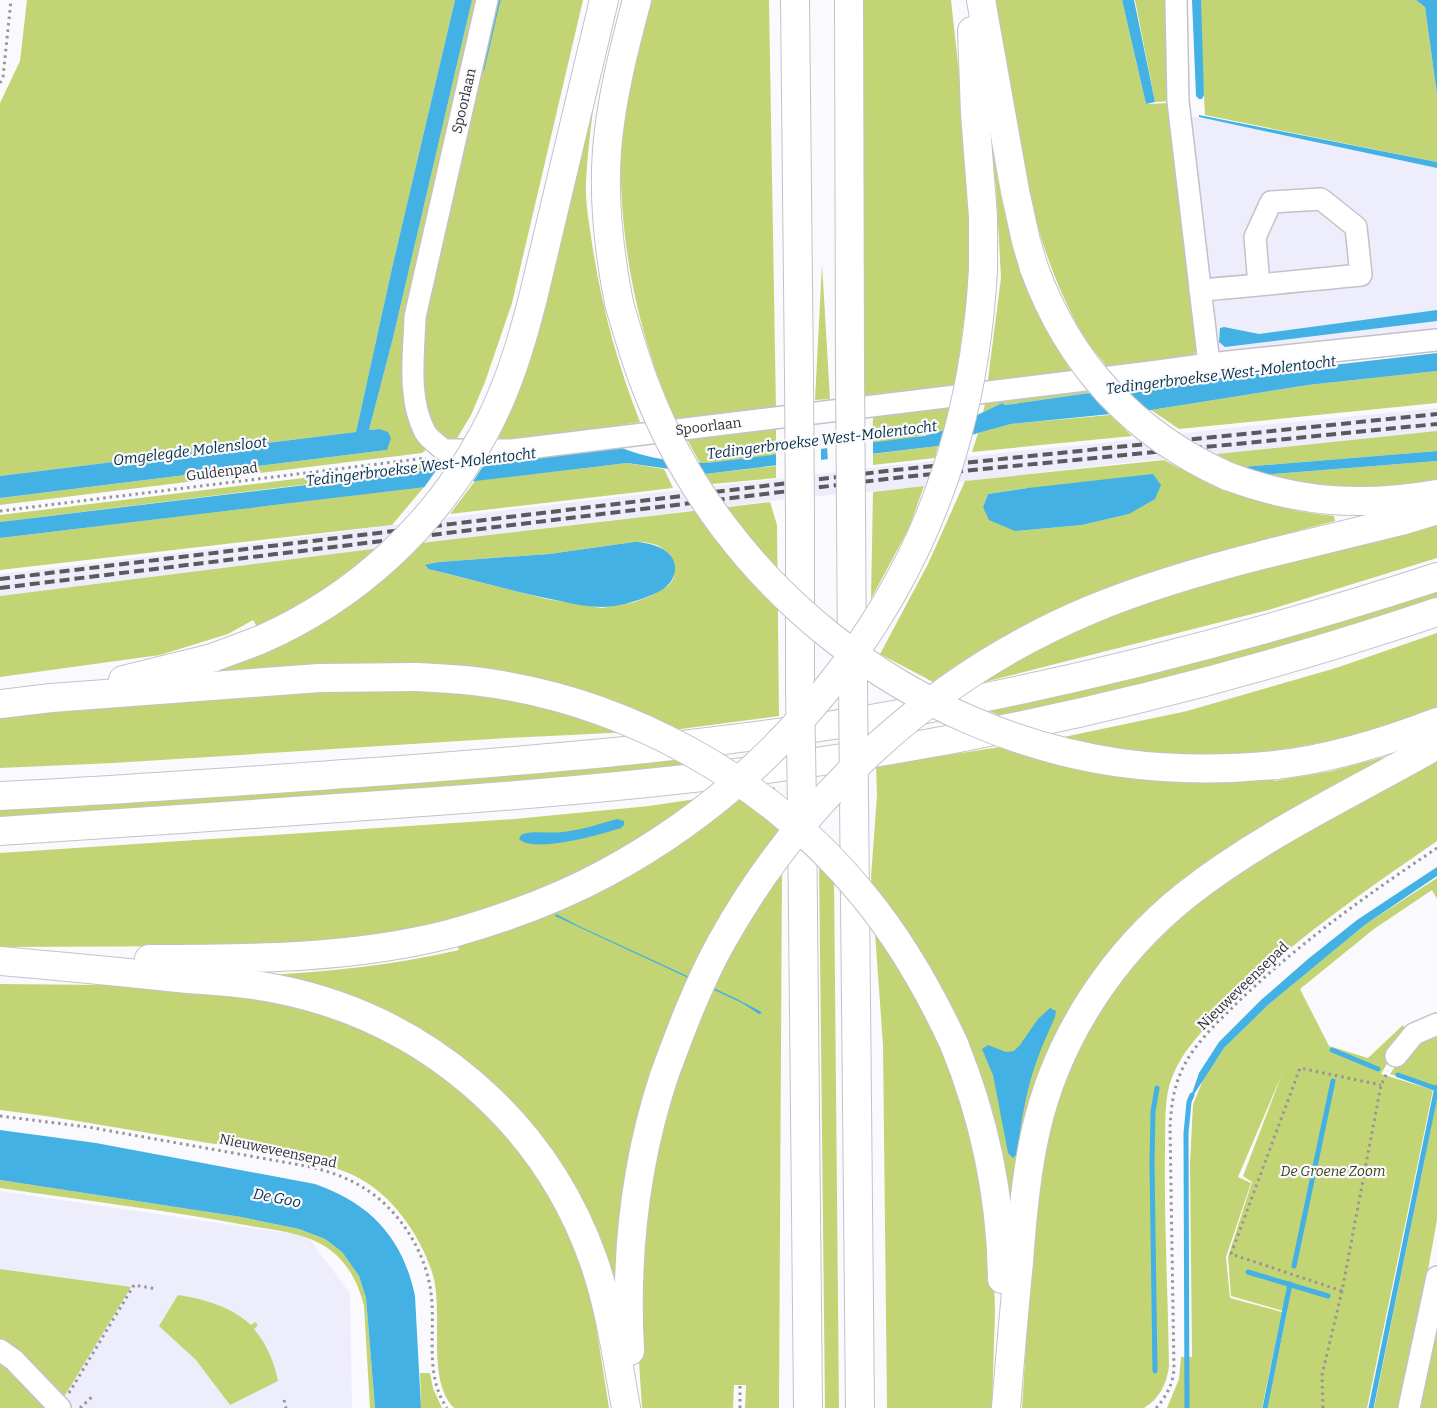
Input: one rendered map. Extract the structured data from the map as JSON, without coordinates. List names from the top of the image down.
{
  "streets": {
    "street": ["Spoorlaan"],
    "path": ["Guldenpad", "Nieuweveensepad"]
  },
  "crossings": [
    ["Spoorlaan", "Guldenpad"]
  ],
  "water": ["Tedingerbroekse West-Molentocht", "Omgelegde Molensloot", "De Goo"],
  "parks": ["De Groene Zoom"]
}
